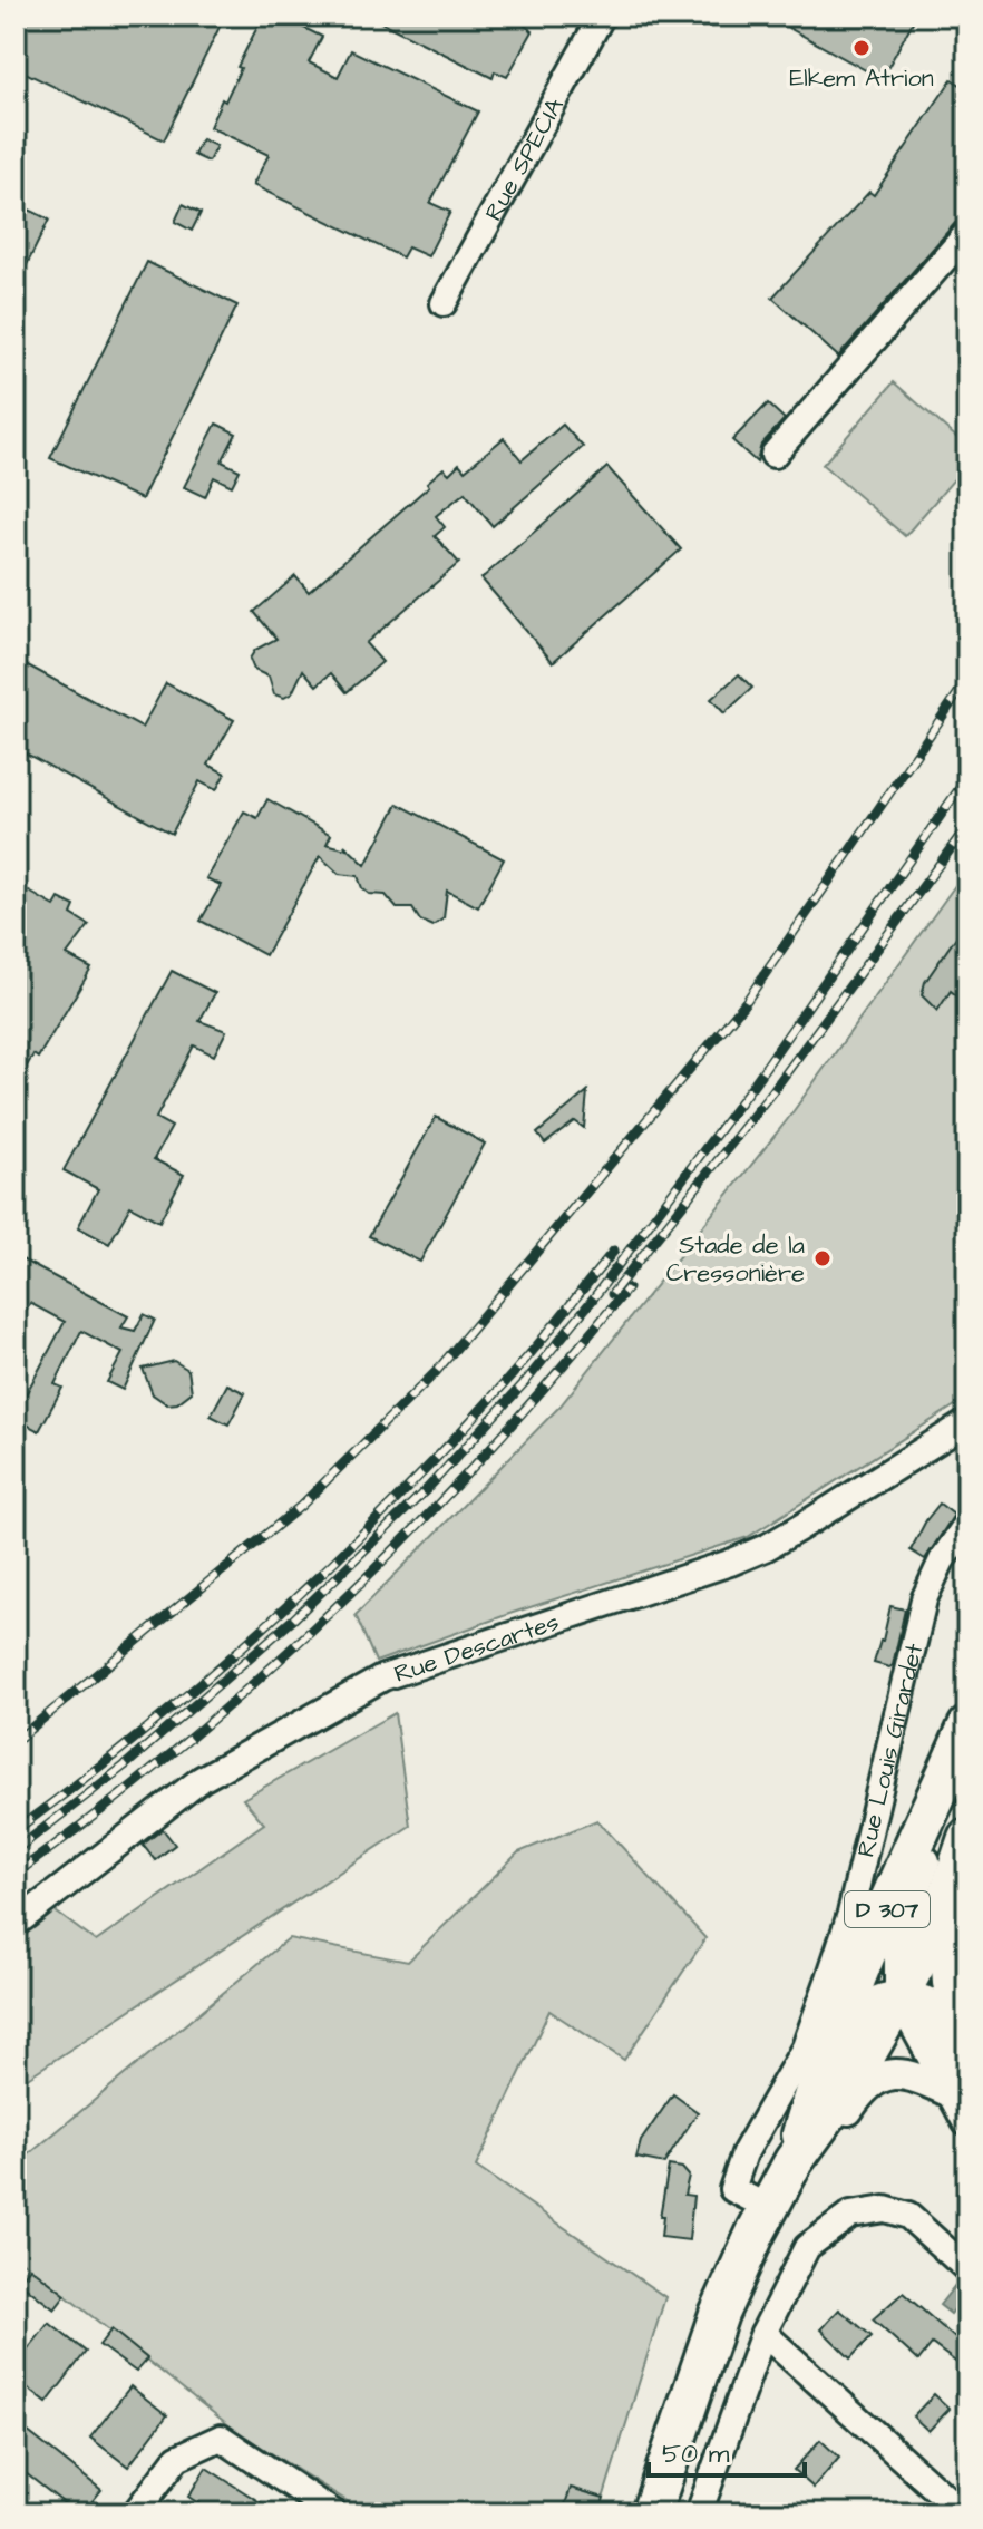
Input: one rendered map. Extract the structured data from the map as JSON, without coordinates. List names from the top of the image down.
{
  "streets": {
    "main road": ["D 307"],
    "street": ["Rue SPECIA", "Rue Descartes", "Rue Louis Girardet"]
  },
  "crossings": [
    ["Rue Louis Girardet", "D 307"]
  ],
  "places": ["Elkem Atrion", "Stade de la Cressonière"],
  "scale_bar": "50 m"
}
